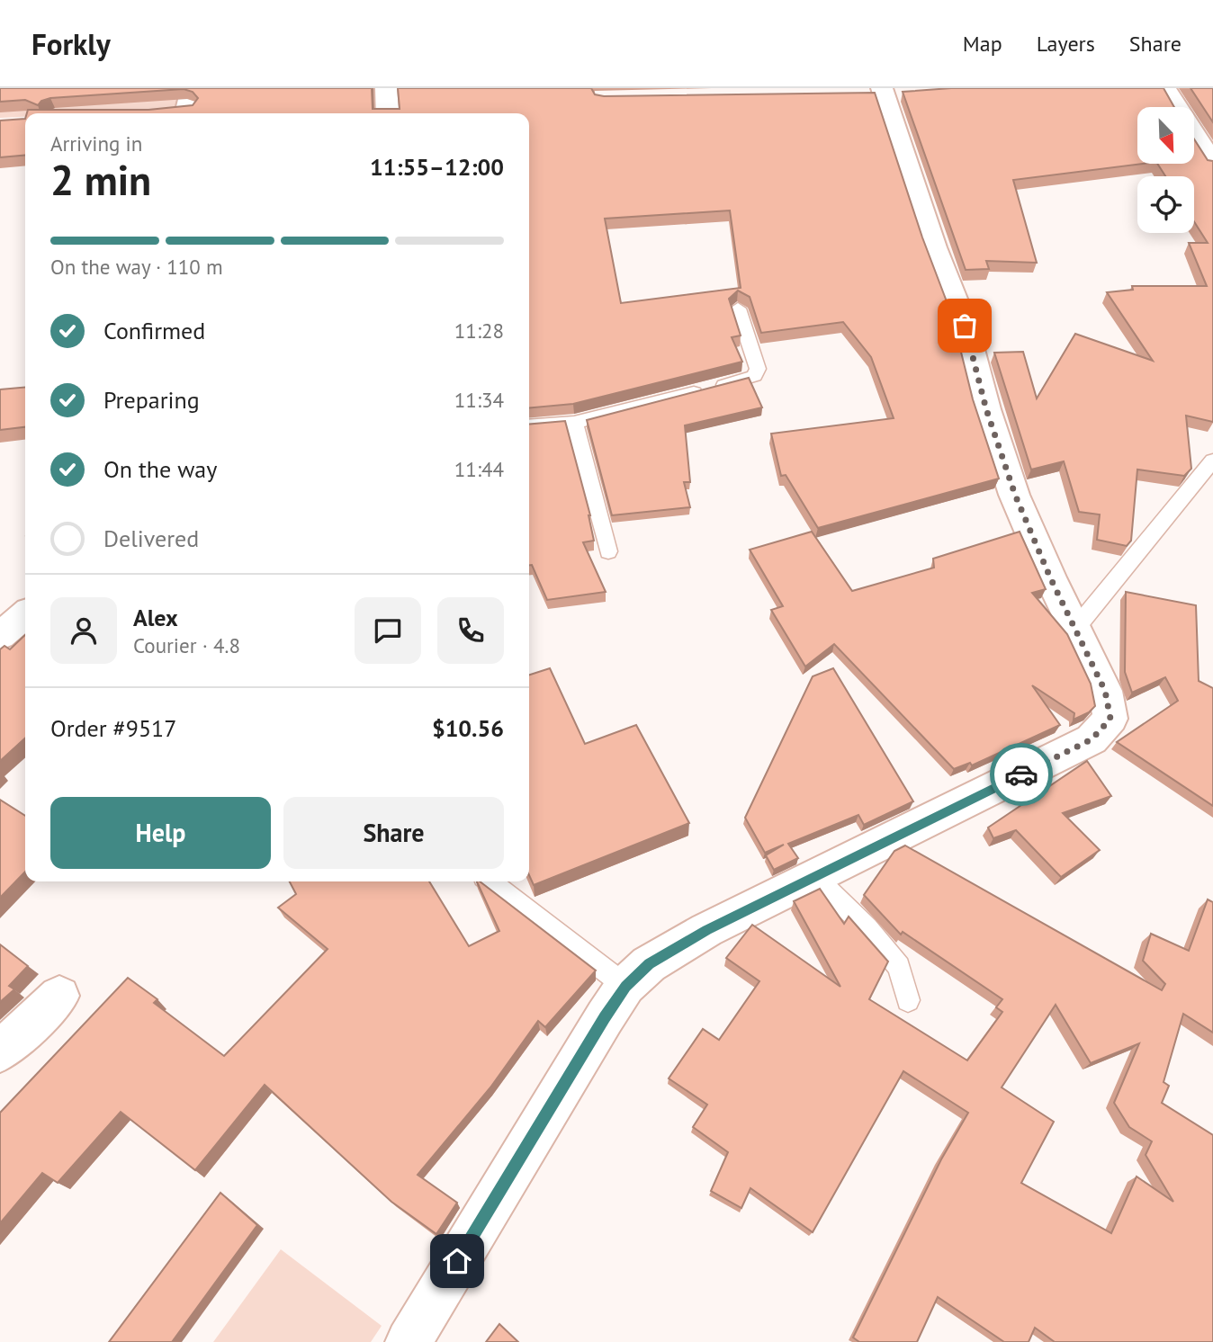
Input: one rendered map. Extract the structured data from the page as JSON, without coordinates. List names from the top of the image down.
{
  "north": "bottom right",
  "page": {
    "header": "Forkly",
    "nav": ["Map", "Layers", "Share"],
    "heading": ["2 min", "Arriving in", "11:55–12:00"],
    "panel": [
      "Alex",
      "Courier · 4.8",
      "Order #9517",
      "$10.56"
    ],
    "bar": "On the way · 110 m",
    "list": [
      ["Confirmed", "11:28"],
      ["Preparing", "11:34"],
      ["On the way", "11:44"],
      "Delivered"
    ],
    "buttons": ["Help", "Share"]
  }
}
